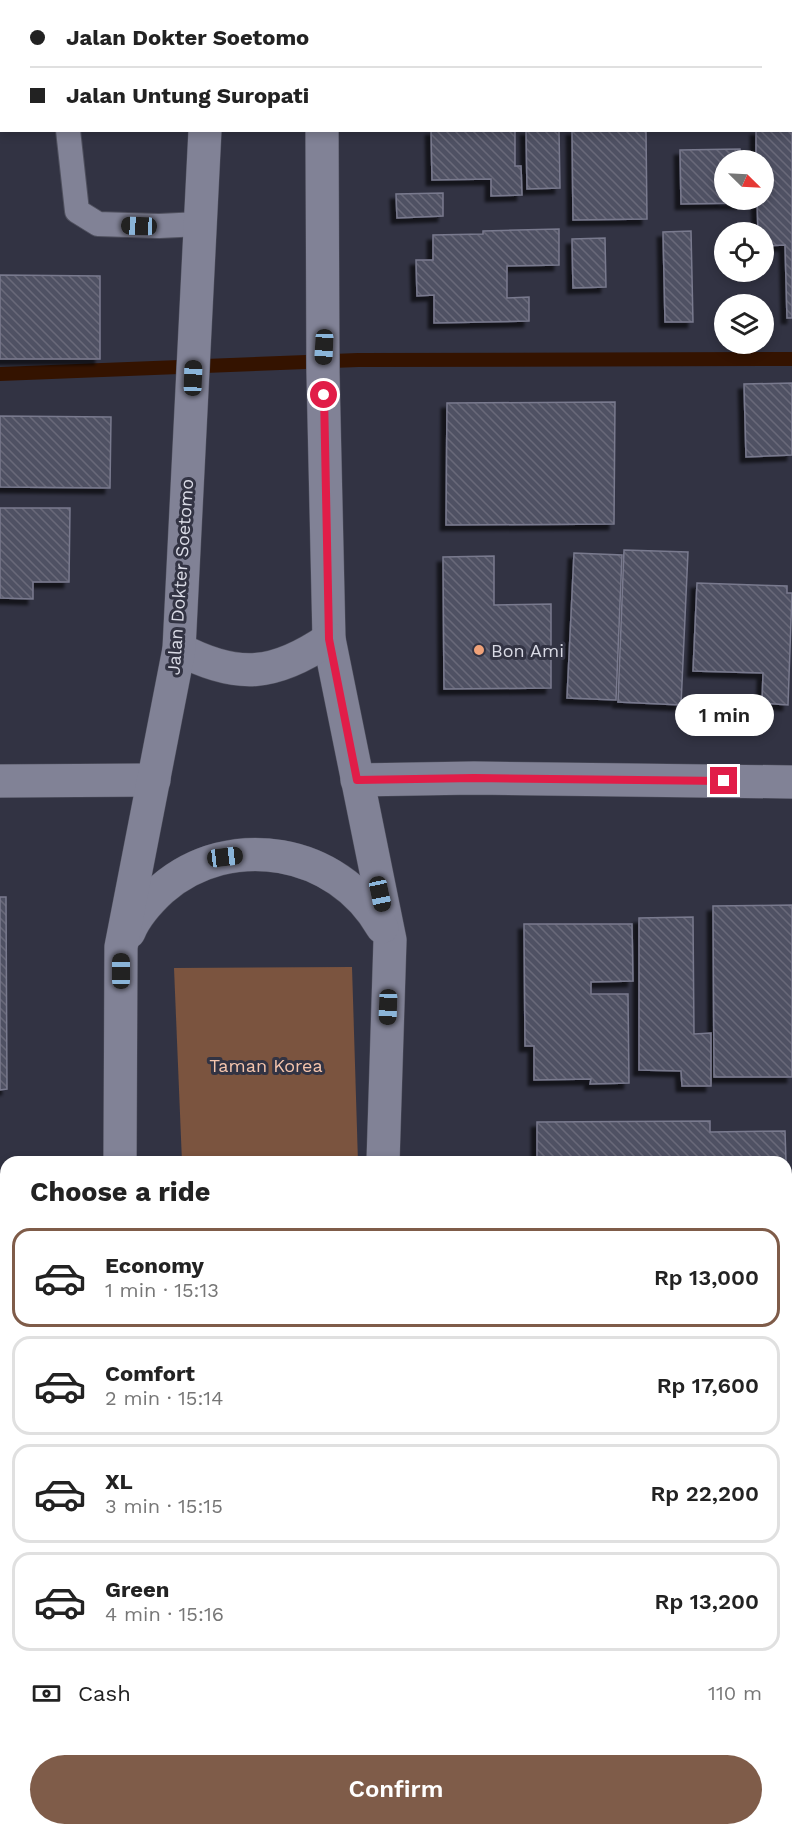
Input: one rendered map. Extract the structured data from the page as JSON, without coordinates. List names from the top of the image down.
{
  "streets": {
    "main road": ["Jalan Dokter Soetomo"]
  },
  "parks": ["Taman Korea"],
  "places": ["Bon Ami"],
  "north": "bottom right",
  "page": {
    "banner": ["Jalan Dokter Soetomo", "Jalan Untung Suropati"],
    "bubble": "1 min",
    "heading": "Choose a ride",
    "list": [
      {
        "name": "Economy",
        "note": "1 min · 15:13",
        "value": "Rp 13,000"
      },
      {
        "name": "Comfort",
        "note": "2 min · 15:14",
        "value": "Rp 17,600"
      },
      {
        "name": "XL",
        "note": "3 min · 15:15",
        "value": "Rp 22,200"
      },
      {
        "name": "Green",
        "note": "4 min · 15:16",
        "value": "Rp 13,200"
      }
    ],
    "pay": ["Cash", "110 m"],
    "buttons": "Confirm"
  }
}
